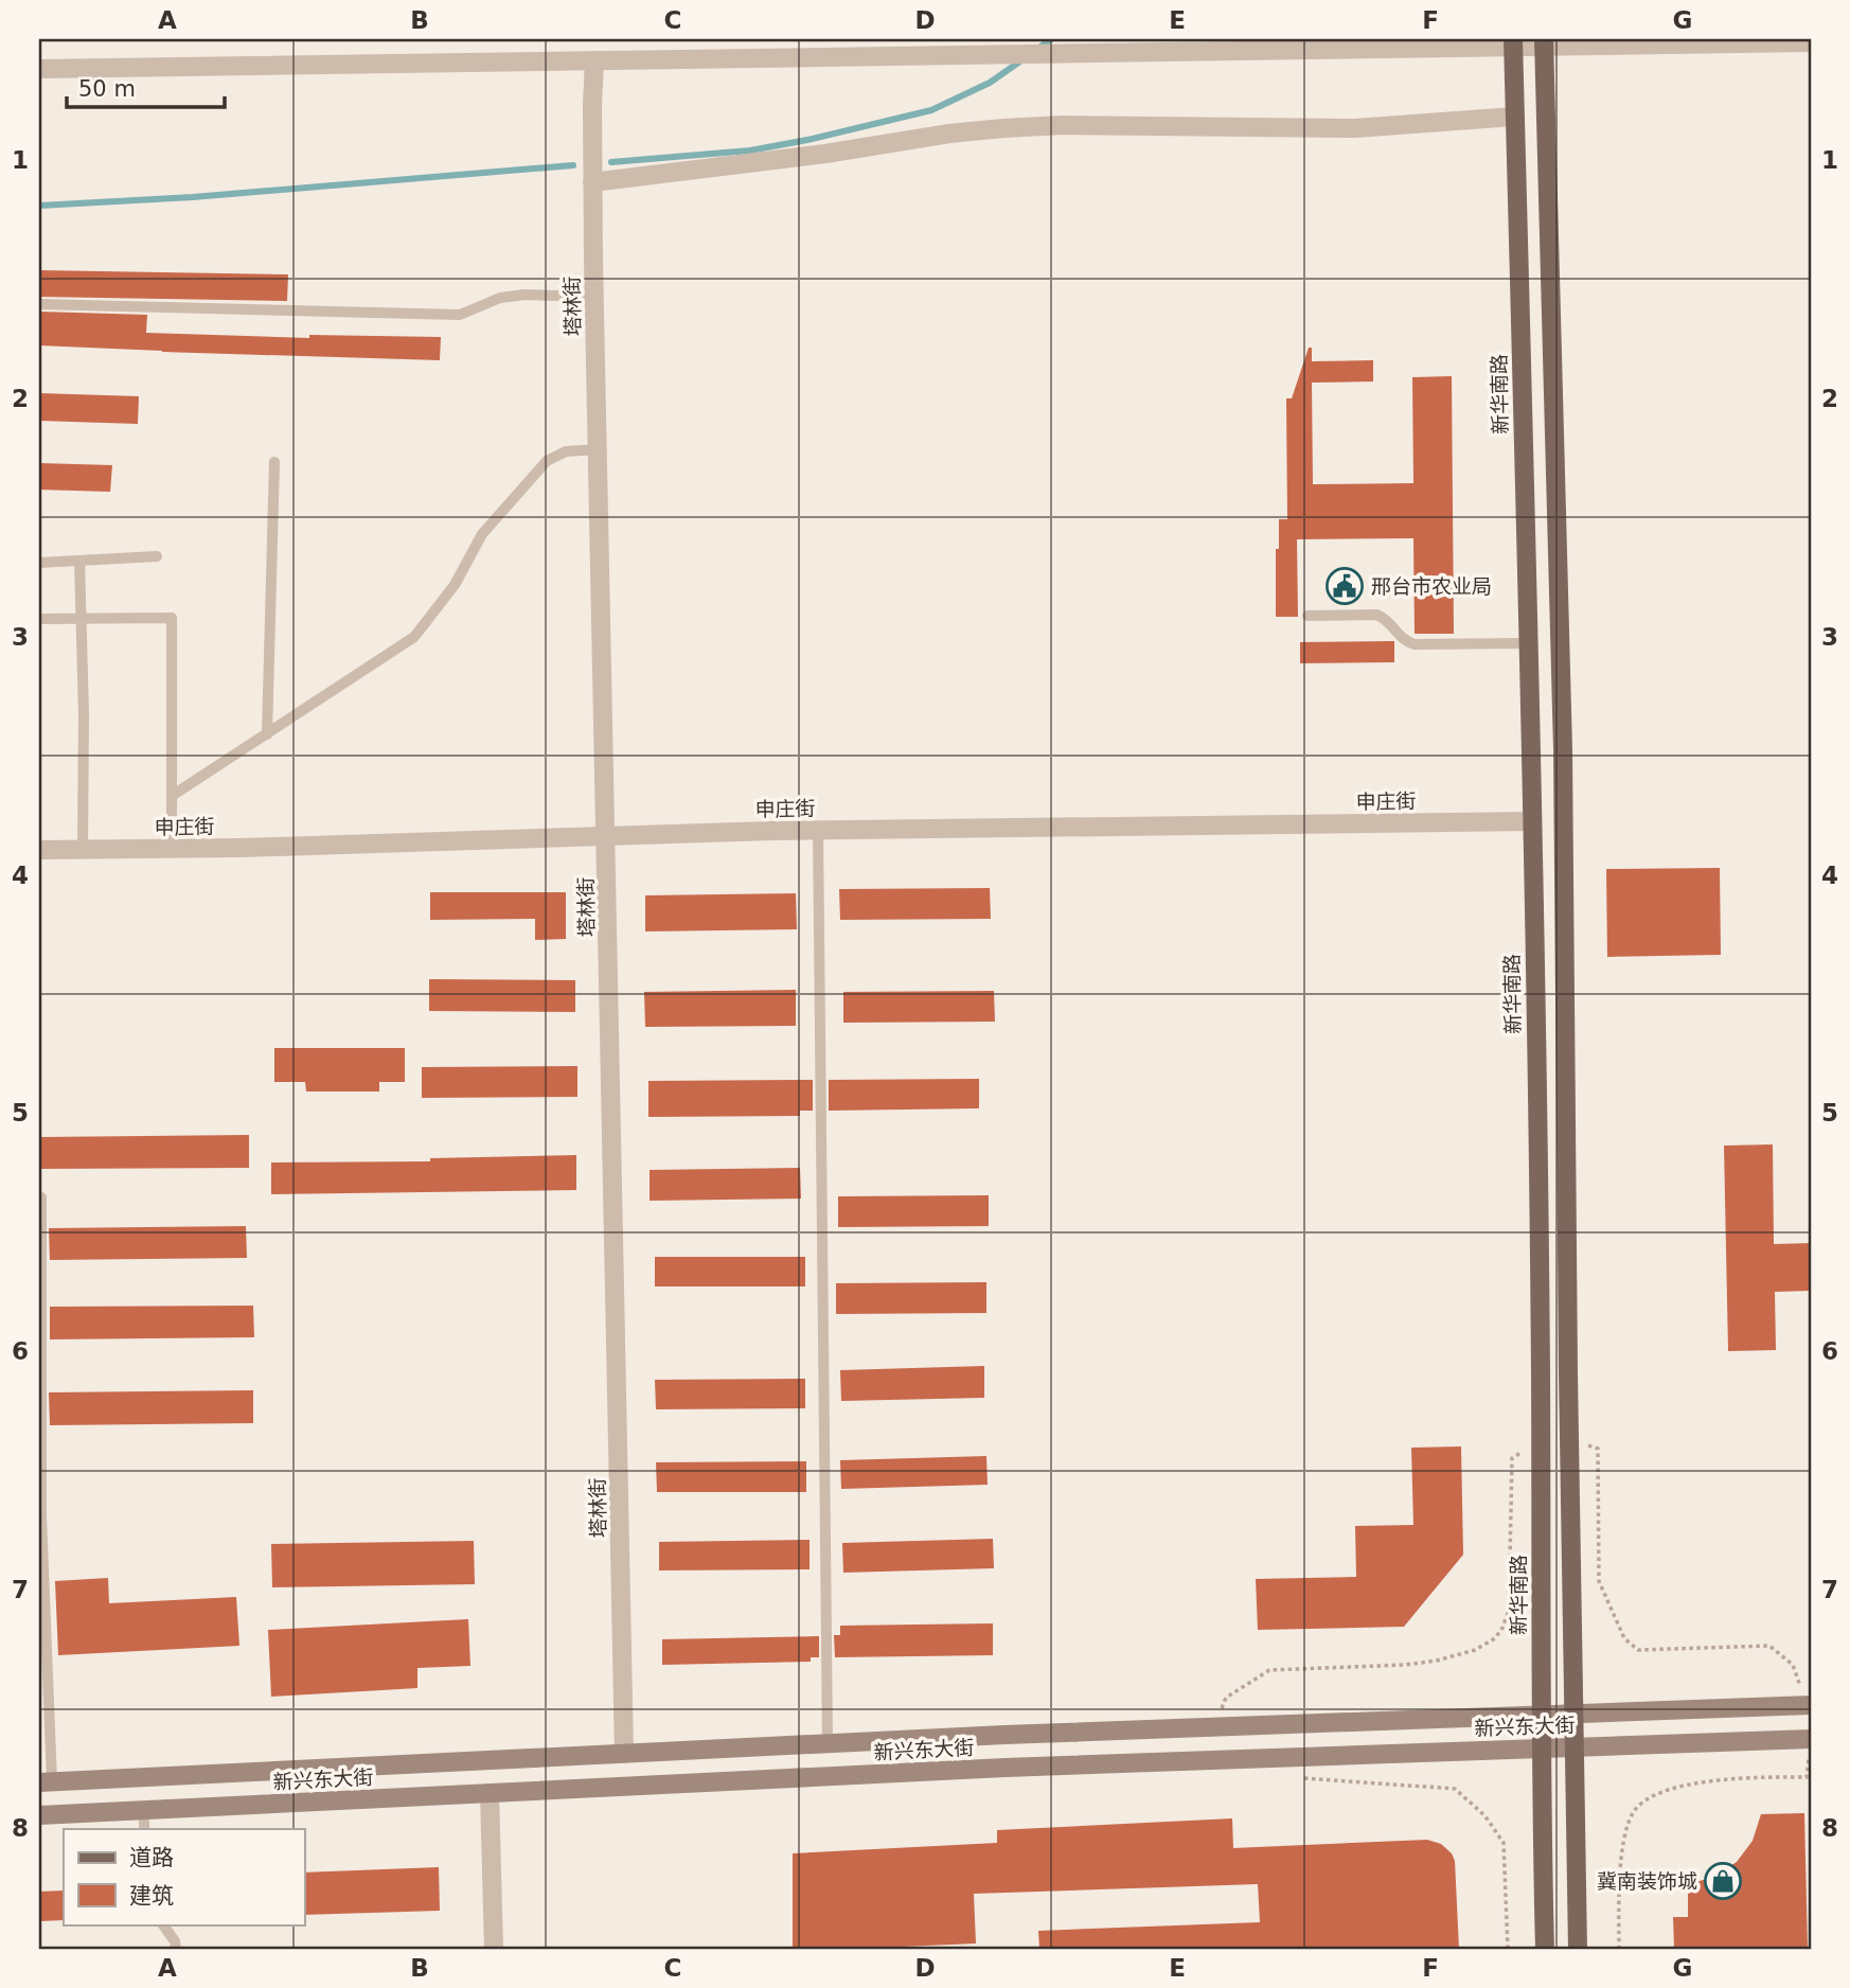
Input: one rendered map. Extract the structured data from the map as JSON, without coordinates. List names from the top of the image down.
{
  "streets": {
    "main road": ["新华南路", "新兴东大街"],
    "street": ["塔林街", "申庄街"]
  },
  "crossings": [
    ["塔林街", "申庄街"],
    ["塔林街", "新兴东大街"],
    ["新华南路", "申庄街"],
    ["新华南路", "新兴东大街"]
  ],
  "places": {
    "public building": ["邢台市农业局"],
    "shop": ["冀南装饰城"]
  },
  "legend": ["道路", "建筑"],
  "scale_bar": "50 m",
  "grid": {
    "columns": [
      "A",
      "B",
      "C",
      "D",
      "E",
      "F",
      "G"
    ],
    "rows": [
      "1",
      "2",
      "3",
      "4",
      "5",
      "6",
      "7",
      "8"
    ]
  }
}
